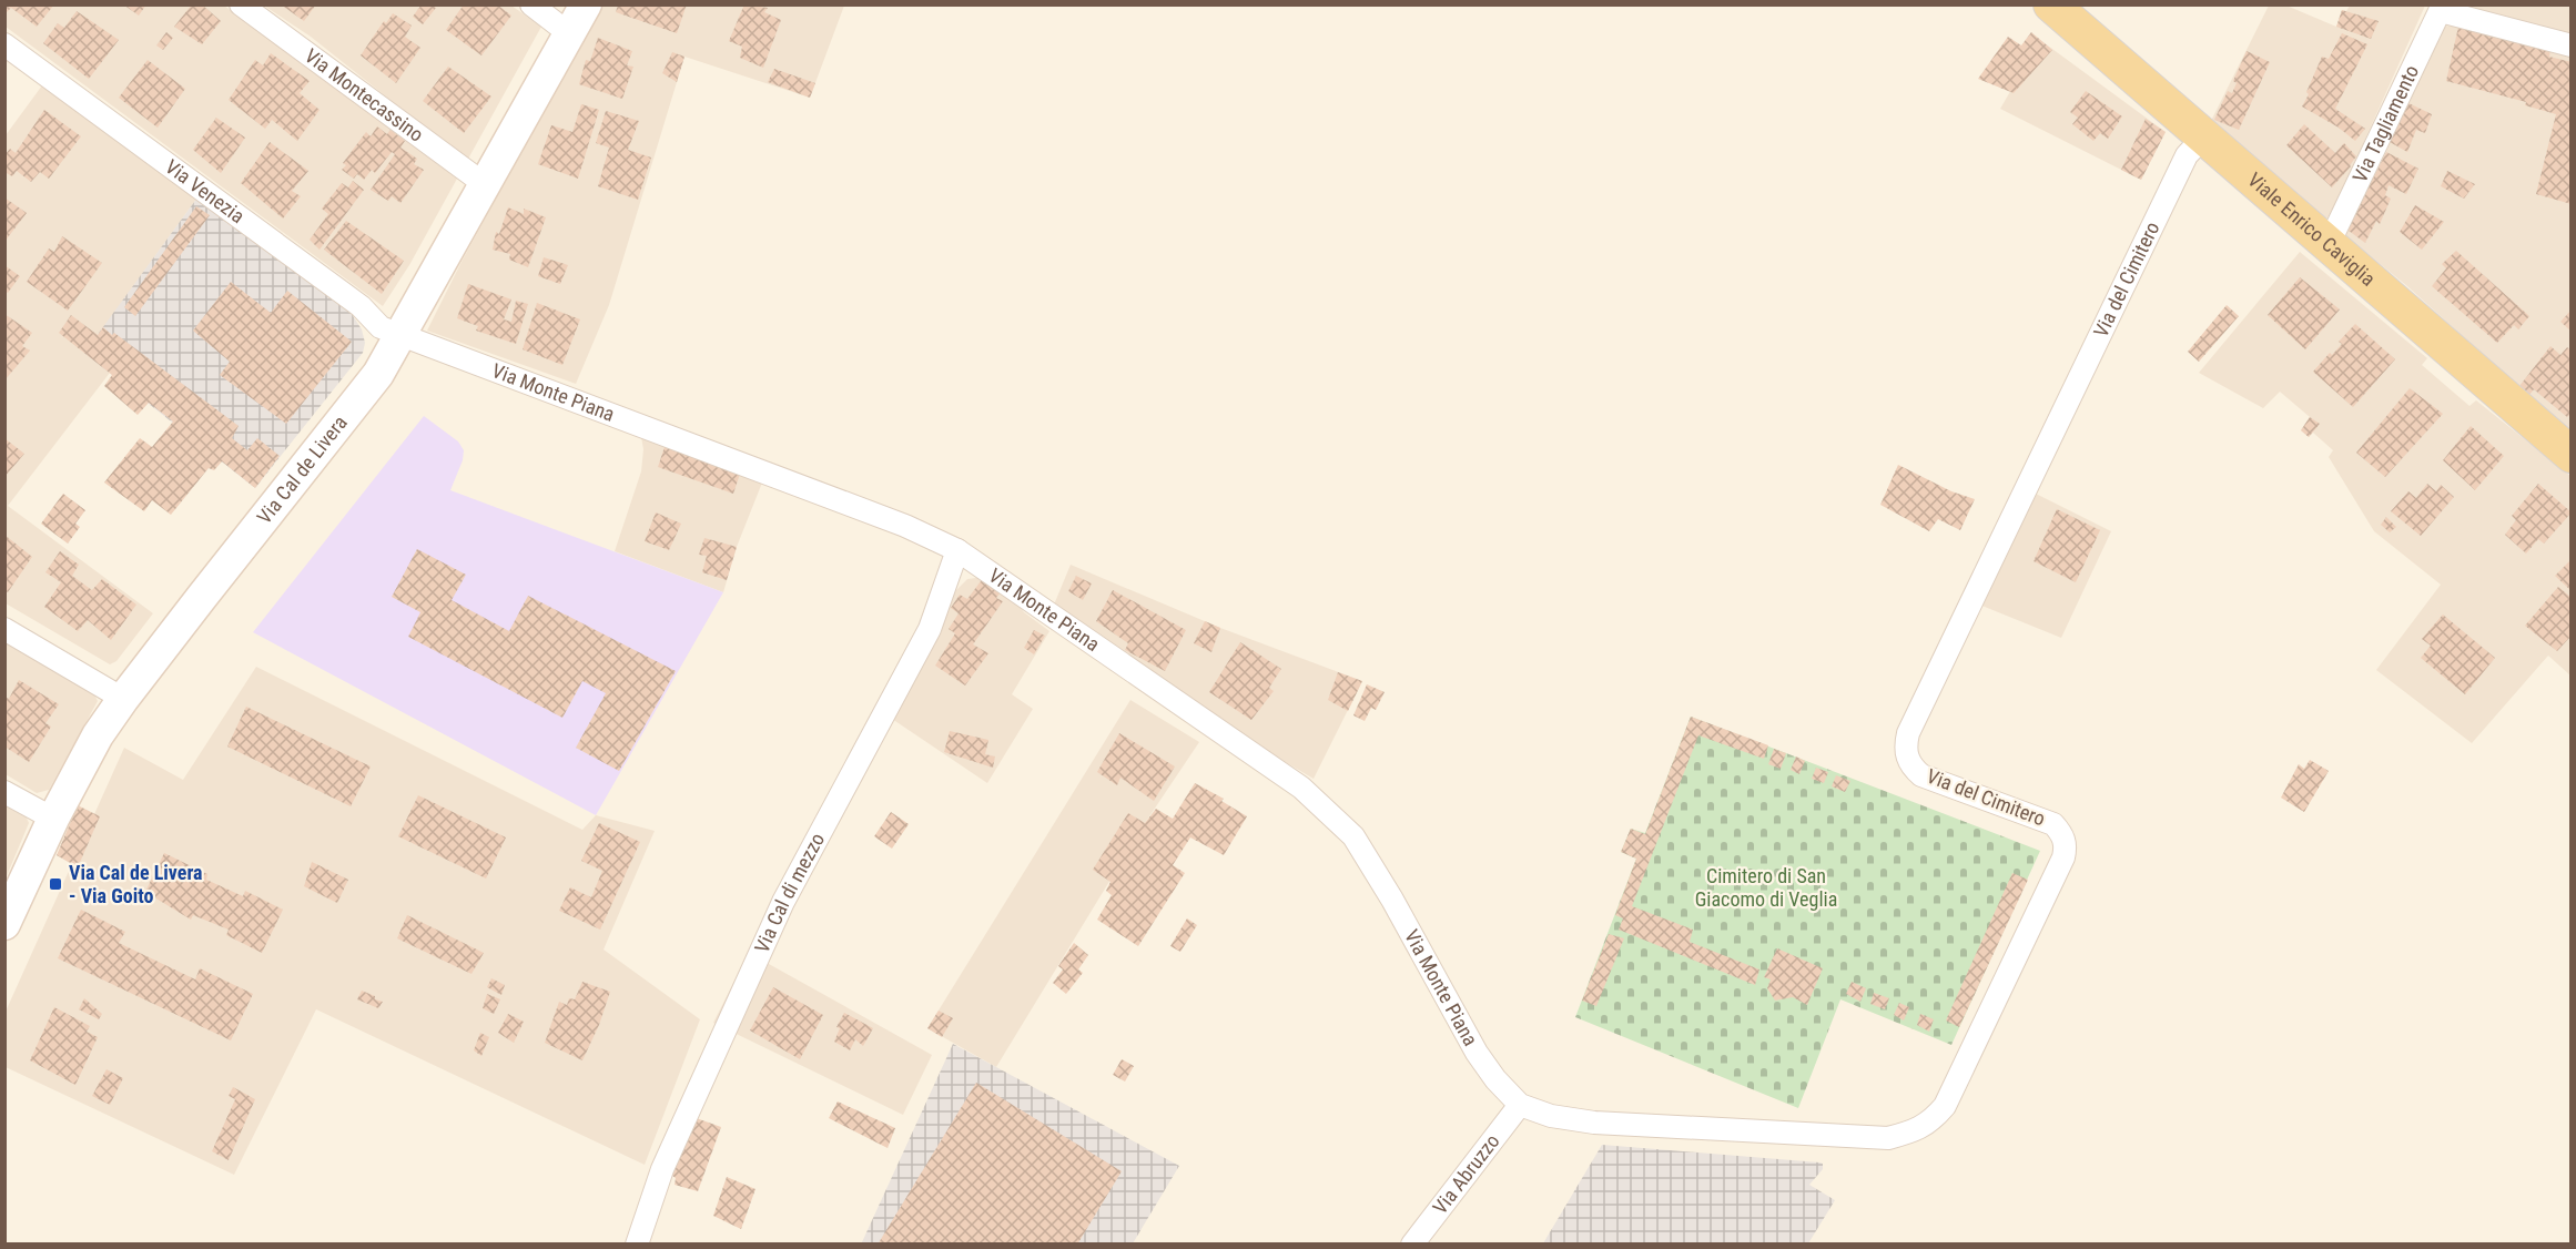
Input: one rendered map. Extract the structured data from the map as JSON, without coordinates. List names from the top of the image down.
{
  "streets": {
    "main road": ["Viale Enrico Caviglia"],
    "street": [
      "Via Montecassino",
      "Via Tagliamento",
      "Via Venezia",
      "Via del Cimitero",
      "Via Monte Piana",
      "Via Cal de Livera",
      "Via Cal di mezzo",
      "Via Abruzzo"
    ]
  },
  "crossings": [
    ["Via Montecassino", "Via Cal de Livera"],
    ["Via Tagliamento", "Viale Enrico Caviglia"],
    ["Via Venezia", "Via Monte Piana"],
    ["Via Venezia", "Via Cal de Livera"],
    ["Viale Enrico Caviglia", "Via del Cimitero"],
    ["Via del Cimitero", "Via Monte Piana"],
    ["Via del Cimitero", "Via Abruzzo"],
    ["Via Monte Piana", "Via Cal de Livera"],
    ["Via Monte Piana", "Via Cal di mezzo"],
    ["Via Monte Piana", "Via Abruzzo"]
  ],
  "parks": ["Cimitero di San Giacomo di Veglia"],
  "places": {
    "transit": ["Via Cal de Livera - Via Goito"]
  }
}
